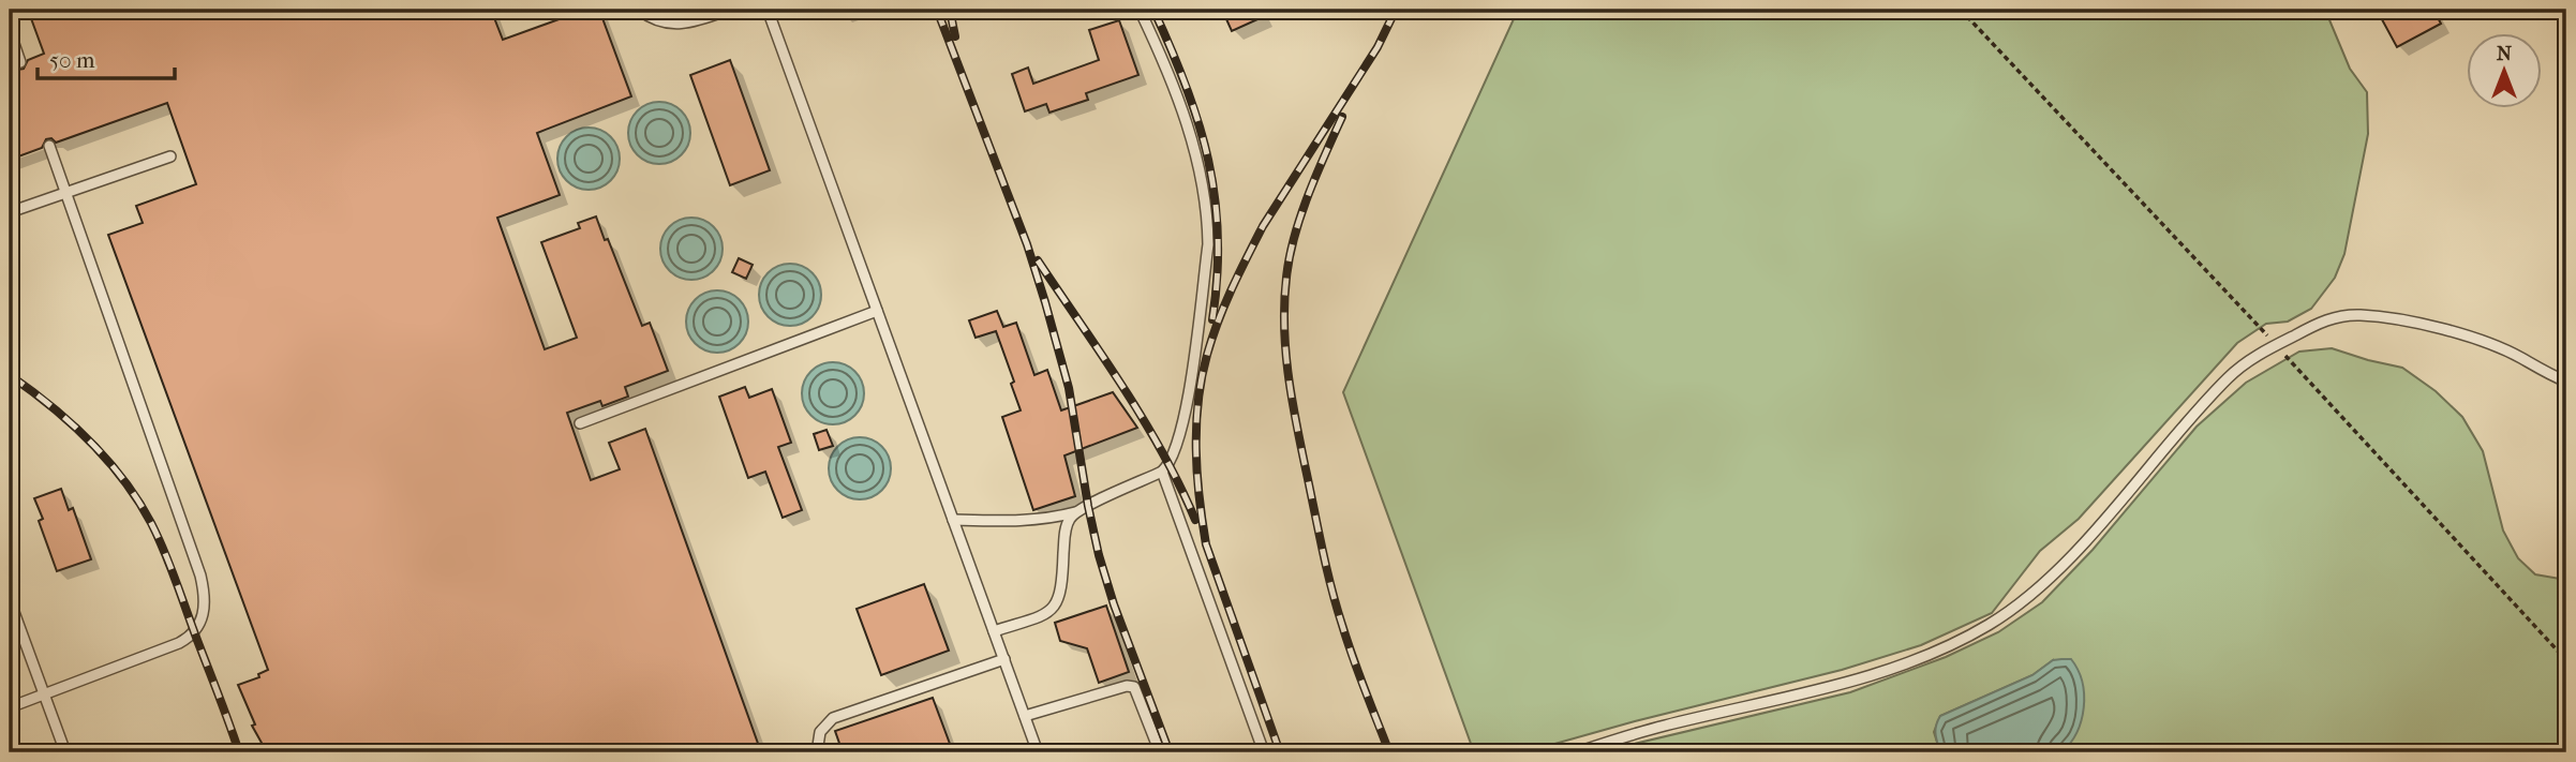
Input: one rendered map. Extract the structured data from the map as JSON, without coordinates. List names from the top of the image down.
{
  "scale_bar": "50 m",
  "north": "top"
}
